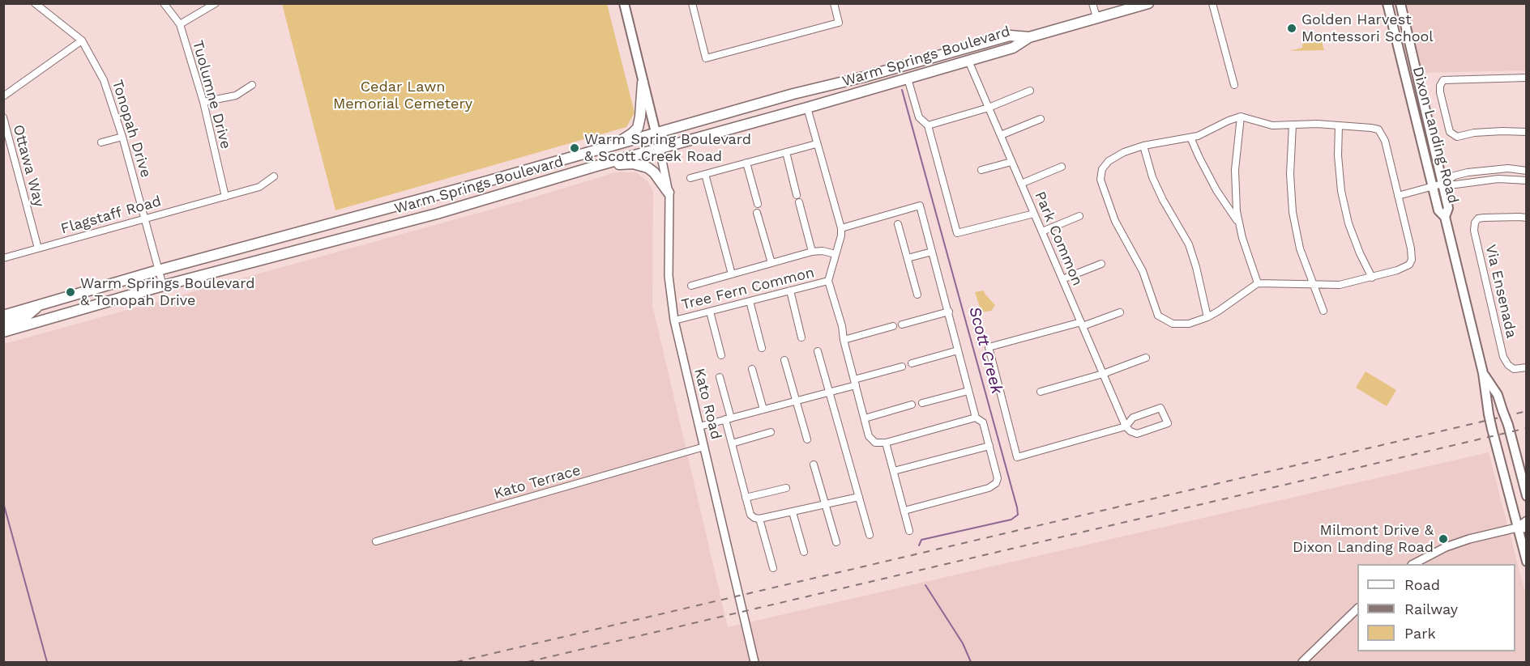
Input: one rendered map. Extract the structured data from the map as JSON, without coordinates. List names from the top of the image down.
{
  "streets": {
    "main road": ["Warm Springs Boulevard", "Dixon Landing Road"],
    "street": [
      "Tuolumne Drive",
      "Tonopah Drive",
      "Ottawa Way",
      "Flagstaff Road",
      "Park Common",
      "Tree Fern Common",
      "Via Ensenada",
      "Kato Road",
      "Kato Terrace"
    ]
  },
  "crossings": [
    ["Warm Springs Boulevard", "Tonopah Drive"],
    ["Warm Springs Boulevard", "Park Common"],
    ["Warm Springs Boulevard", "Kato Road"],
    ["Tuolumne Drive", "Flagstaff Road"],
    ["Tonopah Drive", "Flagstaff Road"],
    ["Ottawa Way", "Flagstaff Road"],
    ["Tree Fern Common", "Kato Road"],
    ["Kato Road", "Kato Terrace"]
  ],
  "water": ["Scott Creek"],
  "parks": ["Cedar Lawn Memorial Cemetery"],
  "places": [
    "Golden Harvest Montessori School",
    "Warm Spring Boulevard & Scott Creek Road",
    "Warm Springs Boulevard & Tonopah Drive",
    "Milmont Drive & Dixon Landing Road"
  ],
  "legend": ["Road", "Railway", "Park"]
}
